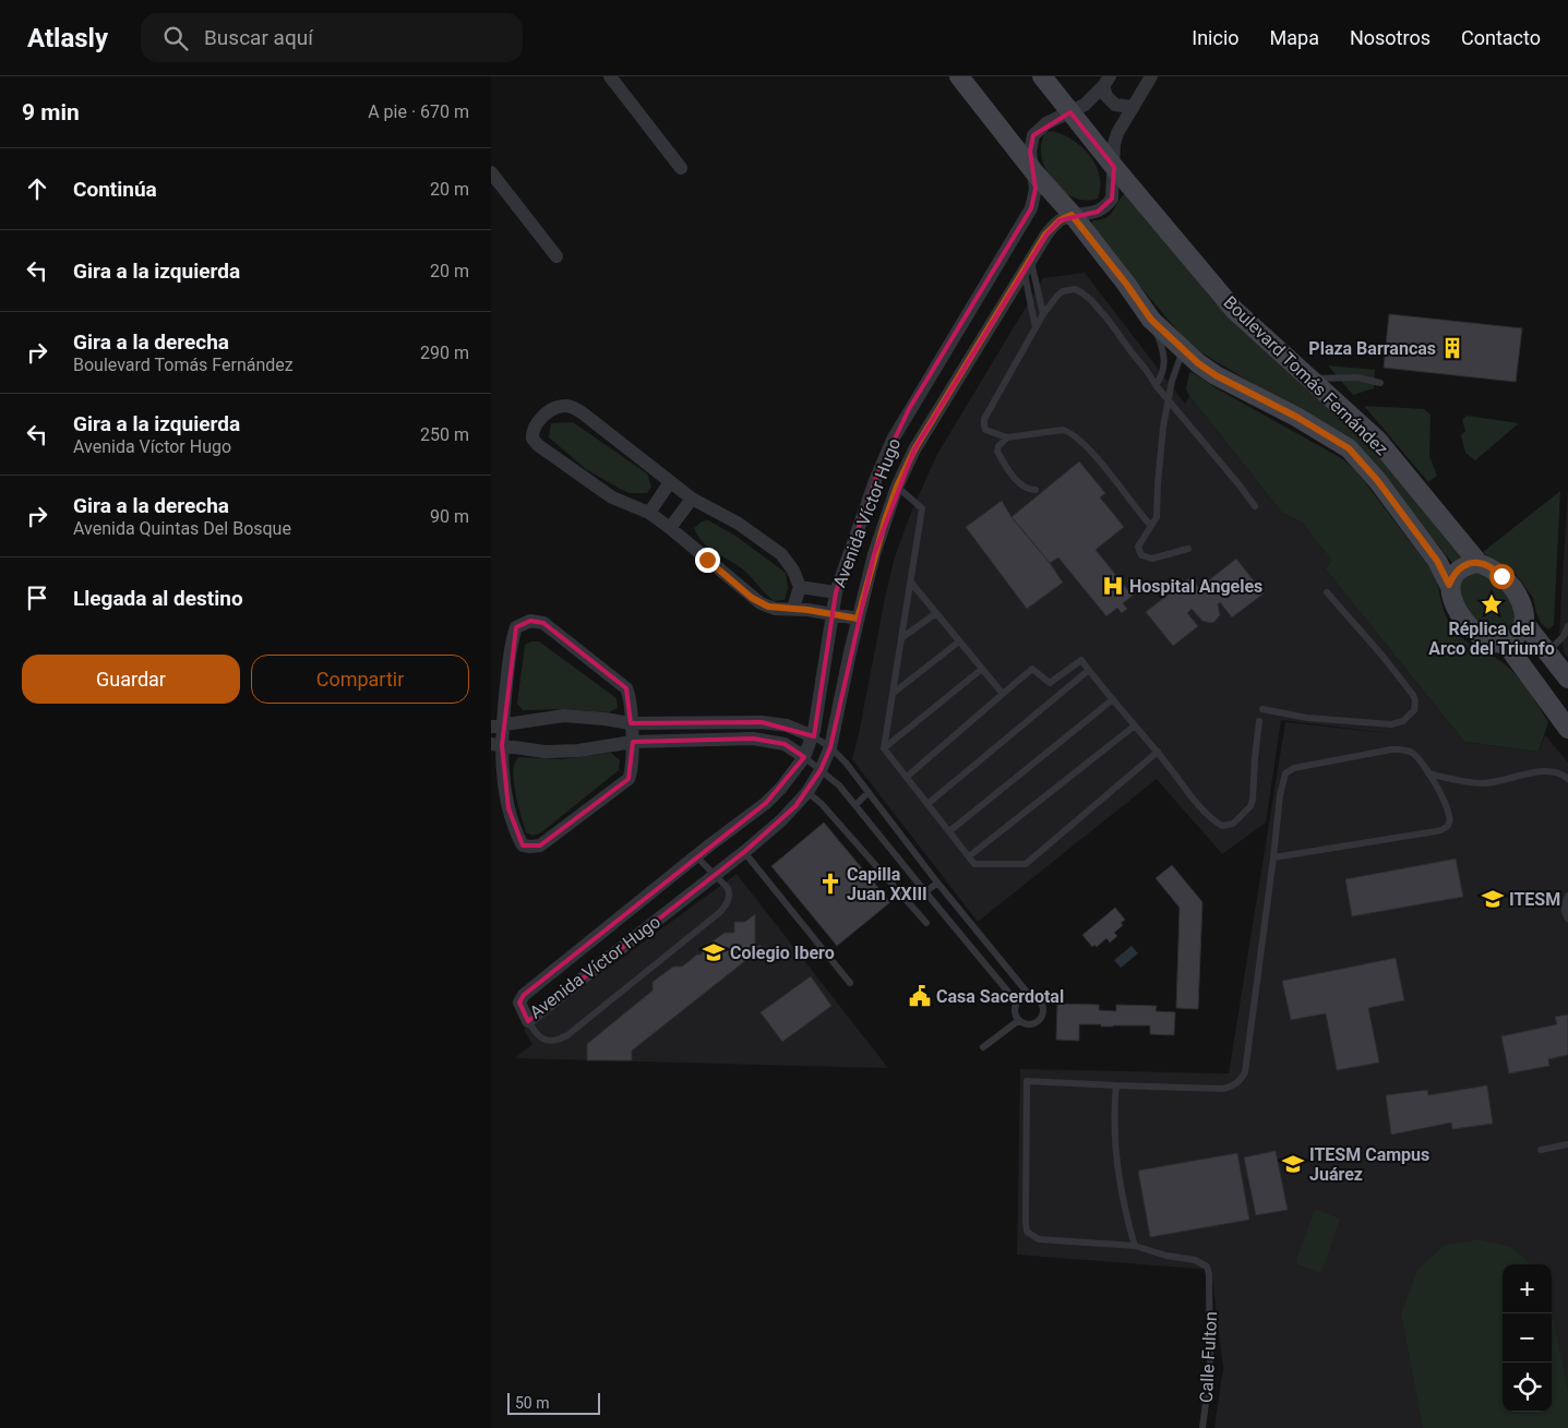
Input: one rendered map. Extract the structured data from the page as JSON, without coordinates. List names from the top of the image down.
{
  "streets": {
    "main road": ["Boulevard Tomás Fernández"],
    "street": ["Avenida Víctor Hugo"],
    "lane": ["Calle Fulton"]
  },
  "crossings": [
    ["Boulevard Tomás Fernández", "Avenida Víctor Hugo"]
  ],
  "places": {
    "building": ["Plaza Barrancas"],
    "hospital": ["Hospital Angeles"],
    "place": ["Réplica del Arco del Triunfo"],
    "church": ["Capilla Juan XXIII"],
    "school or university": ["ITESM", "Colegio Ibero", "ITESM Campus Juárez"],
    "public building": ["Casa Sacerdotal"]
  },
  "scale_bar": "50 m",
  "page": {
    "header": "Atlasly",
    "search": "Buscar aquí",
    "nav": [
      "Inicio",
      "Mapa",
      "Nosotros",
      "Contacto"
    ],
    "heading": ["9 min", "A pie · 670 m"],
    "list": [
      ["Continúa", "20 m"],
      ["Gira a la izquierda", "20 m"],
      ["Gira a la derecha", "Boulevard Tomás Fernández", "290 m"],
      ["Gira a la izquierda", "Avenida Víctor Hugo", "250 m"],
      ["Gira a la derecha", "Avenida Quintas Del Bosque", "90 m"],
      "Llegada al destino"
    ],
    "buttons": ["Guardar", "Compartir"],
    "map_buttons": ["+", "−"],
    "scale": "50 m"
  }
}
